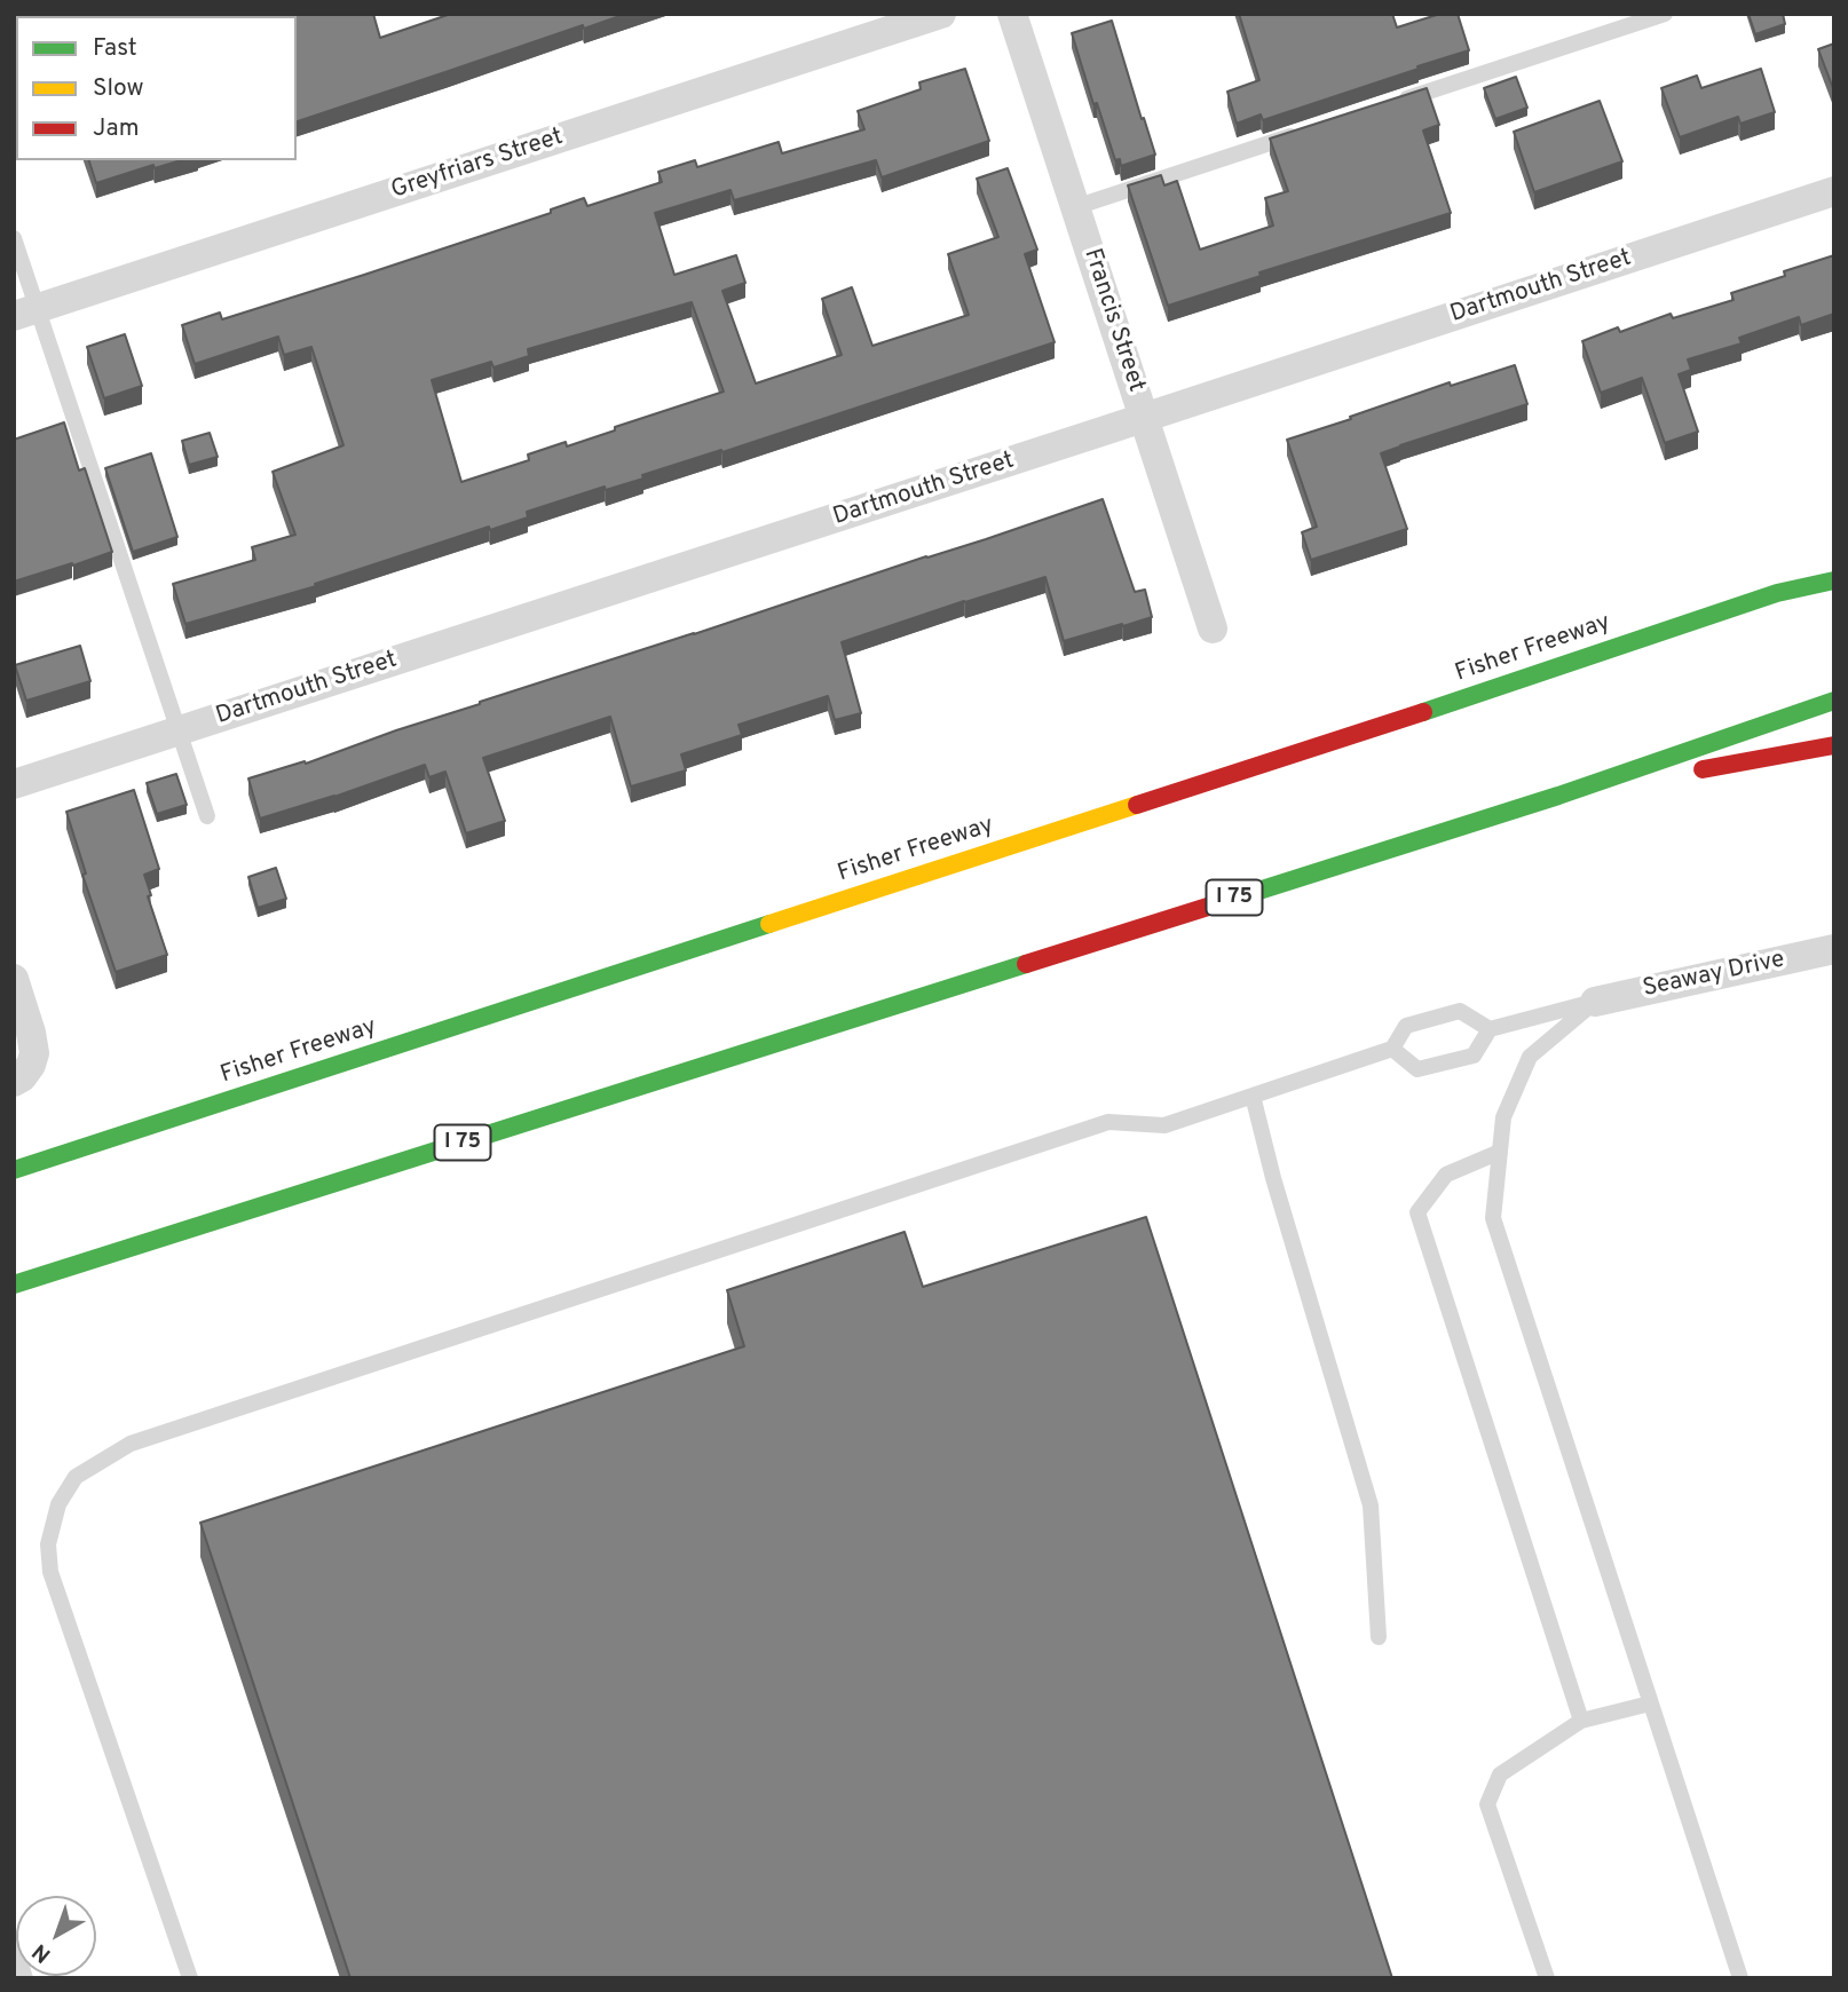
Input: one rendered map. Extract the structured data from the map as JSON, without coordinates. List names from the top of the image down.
{
  "streets": {
    "highway": ["Fisher Freeway", "I 75"],
    "street": [
      "Greyfriars Street",
      "Dartmouth Street",
      "Francis Street",
      "Seaway Drive"
    ]
  },
  "crossings": [
    ["Dartmouth Street", "Francis Street"]
  ],
  "legend": ["Fast", "Slow", "Jam"],
  "north": "bottom left"
}
